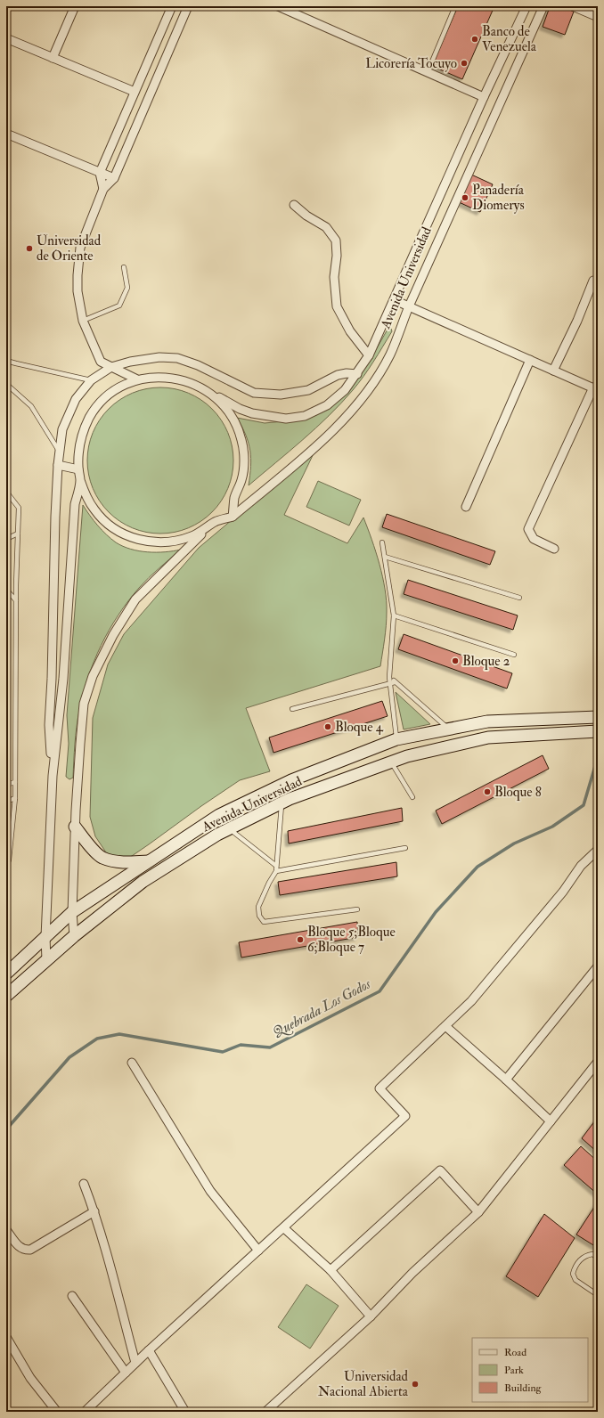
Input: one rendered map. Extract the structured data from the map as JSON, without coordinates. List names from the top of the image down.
{
  "streets": {
    "street": ["Avenida Universidad"]
  },
  "water": ["Quebrada Los Godos"],
  "places": [
    "Banco de Venezuela",
    "Licorería Tocuyo",
    "Panadería Diomerys",
    "Universidad de Oriente",
    "Bloque 2",
    "Bloque 4",
    "Bloque 8",
    "Bloque 5;Bloque 6;Bloque 7",
    "Universidad Nacional Abierta"
  ],
  "legend": ["Road", "Park", "Building"]
}
